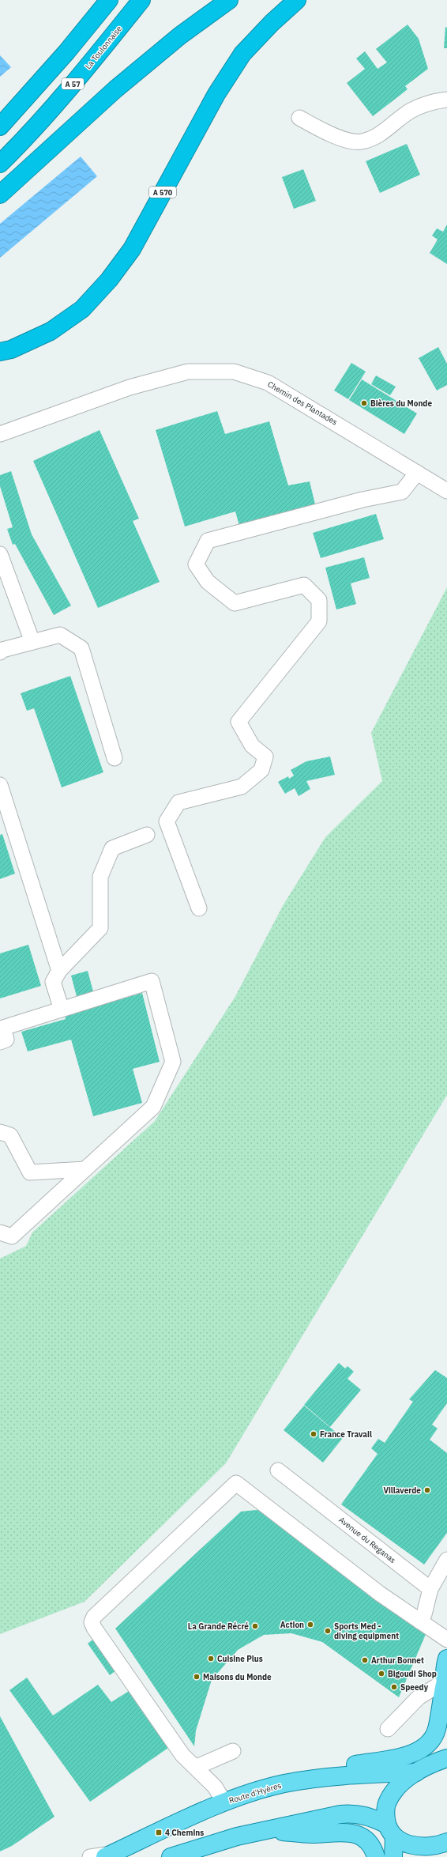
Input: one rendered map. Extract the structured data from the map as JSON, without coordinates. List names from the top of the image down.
{
  "streets": {
    "highway": ["La Toulonnaise", "A 57", "A 570"],
    "main road": ["Route d'Hyères"],
    "street": ["Chemin des Plantades", "Avenue du Reganas"]
  },
  "places": {
    "other": [
      "Bières du Monde",
      "France Travail",
      "Villaverde",
      "Action",
      "La Grande Récré",
      "Sports Med - diving equipment",
      "Cuisine Plus",
      "Arthur Bonnet",
      "Bigoudi Shop",
      "Maisons du Monde",
      "Speedy"
    ],
    "transit": ["4 Chemins"]
  }
}
